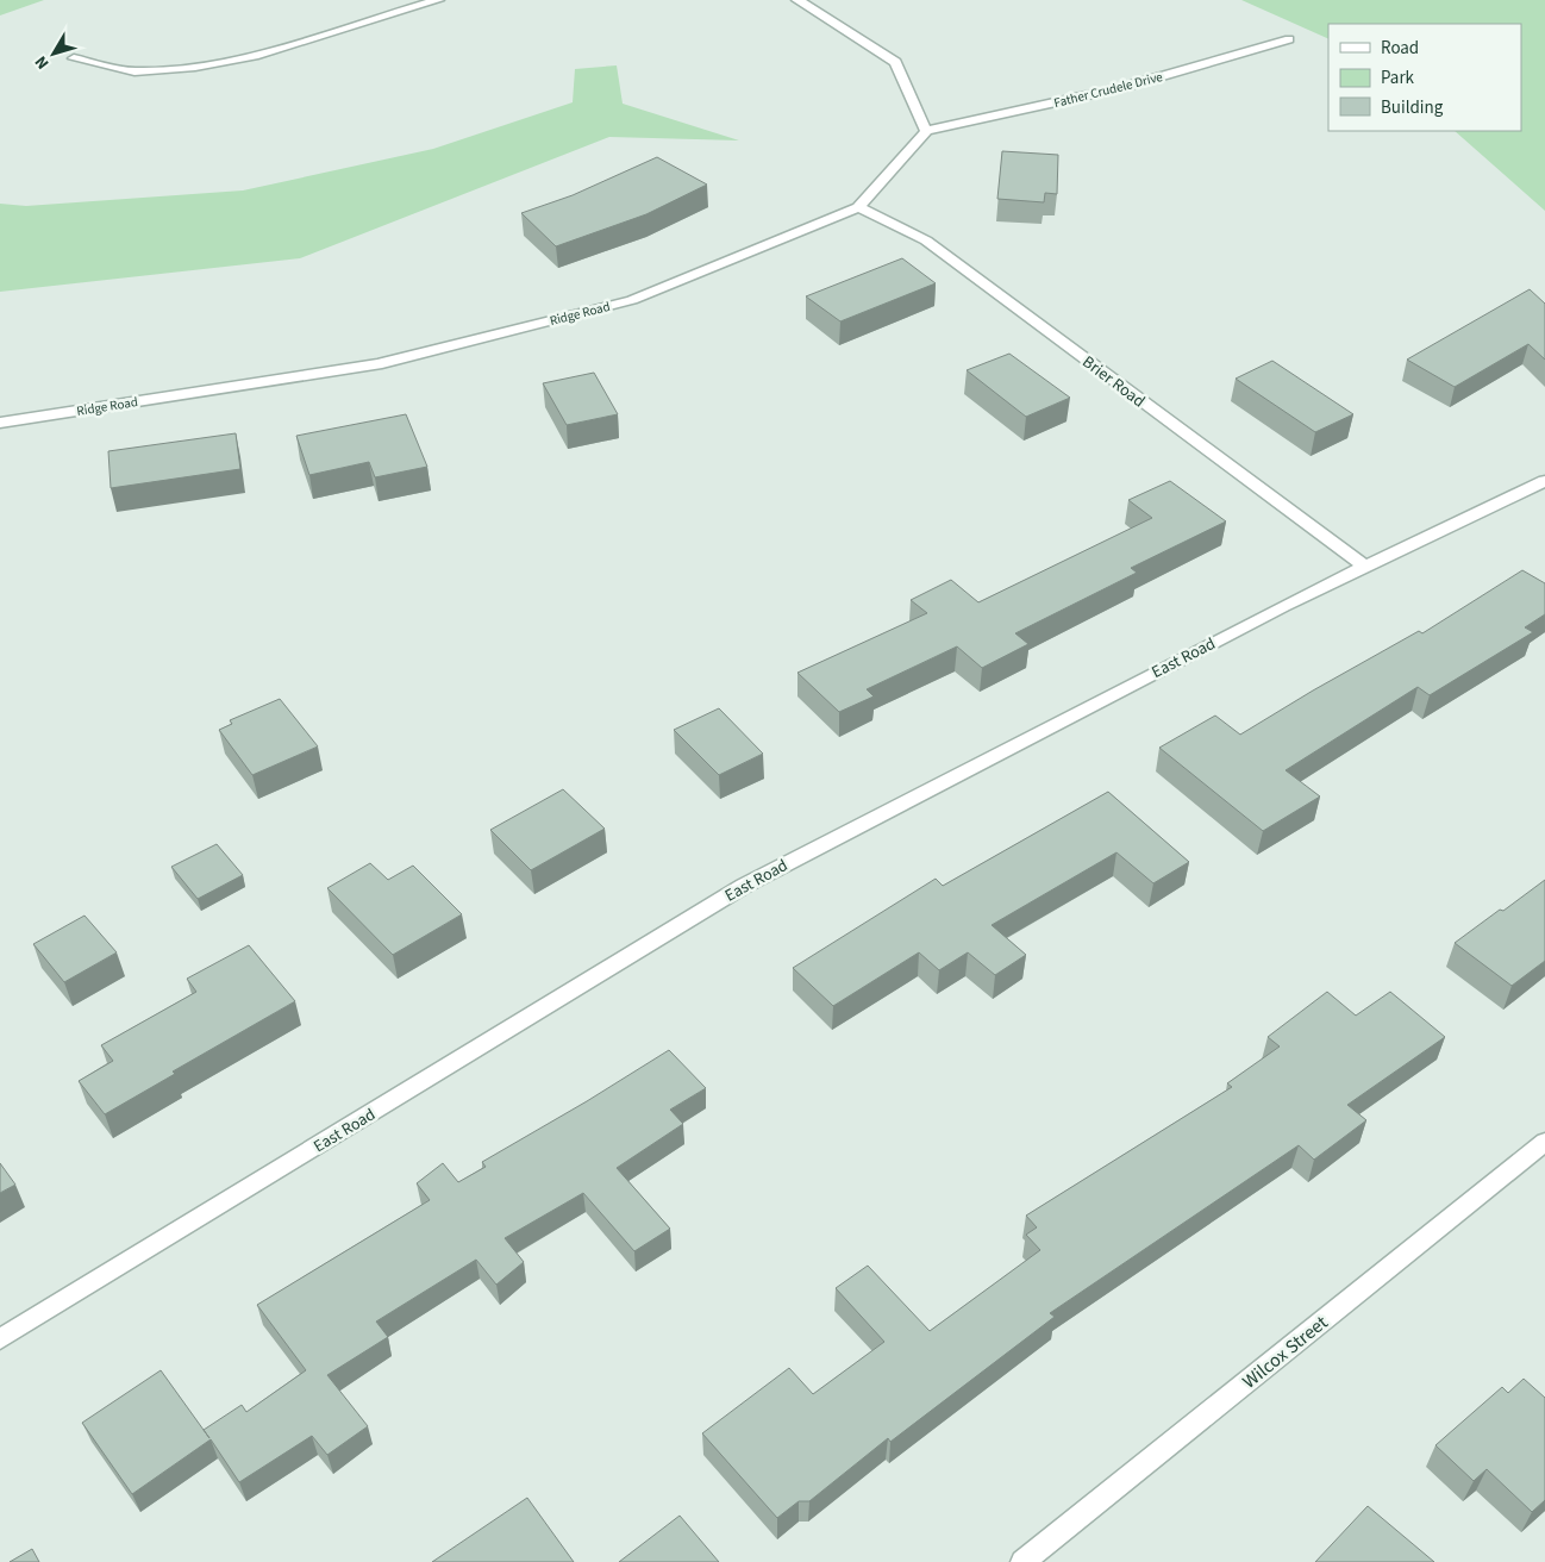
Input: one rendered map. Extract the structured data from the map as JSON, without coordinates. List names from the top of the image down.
{
  "streets": {
    "street": [
      "Father Crudele Drive",
      "Ridge Road",
      "Brier Road",
      "East Road",
      "Wilcox Street"
    ]
  },
  "crossings": [
    ["Father Crudele Drive", "Ridge Road"],
    ["Ridge Road", "Brier Road"],
    ["Brier Road", "East Road"]
  ],
  "legend": ["Road", "Park", "Building"],
  "north": "bottom left"
}
